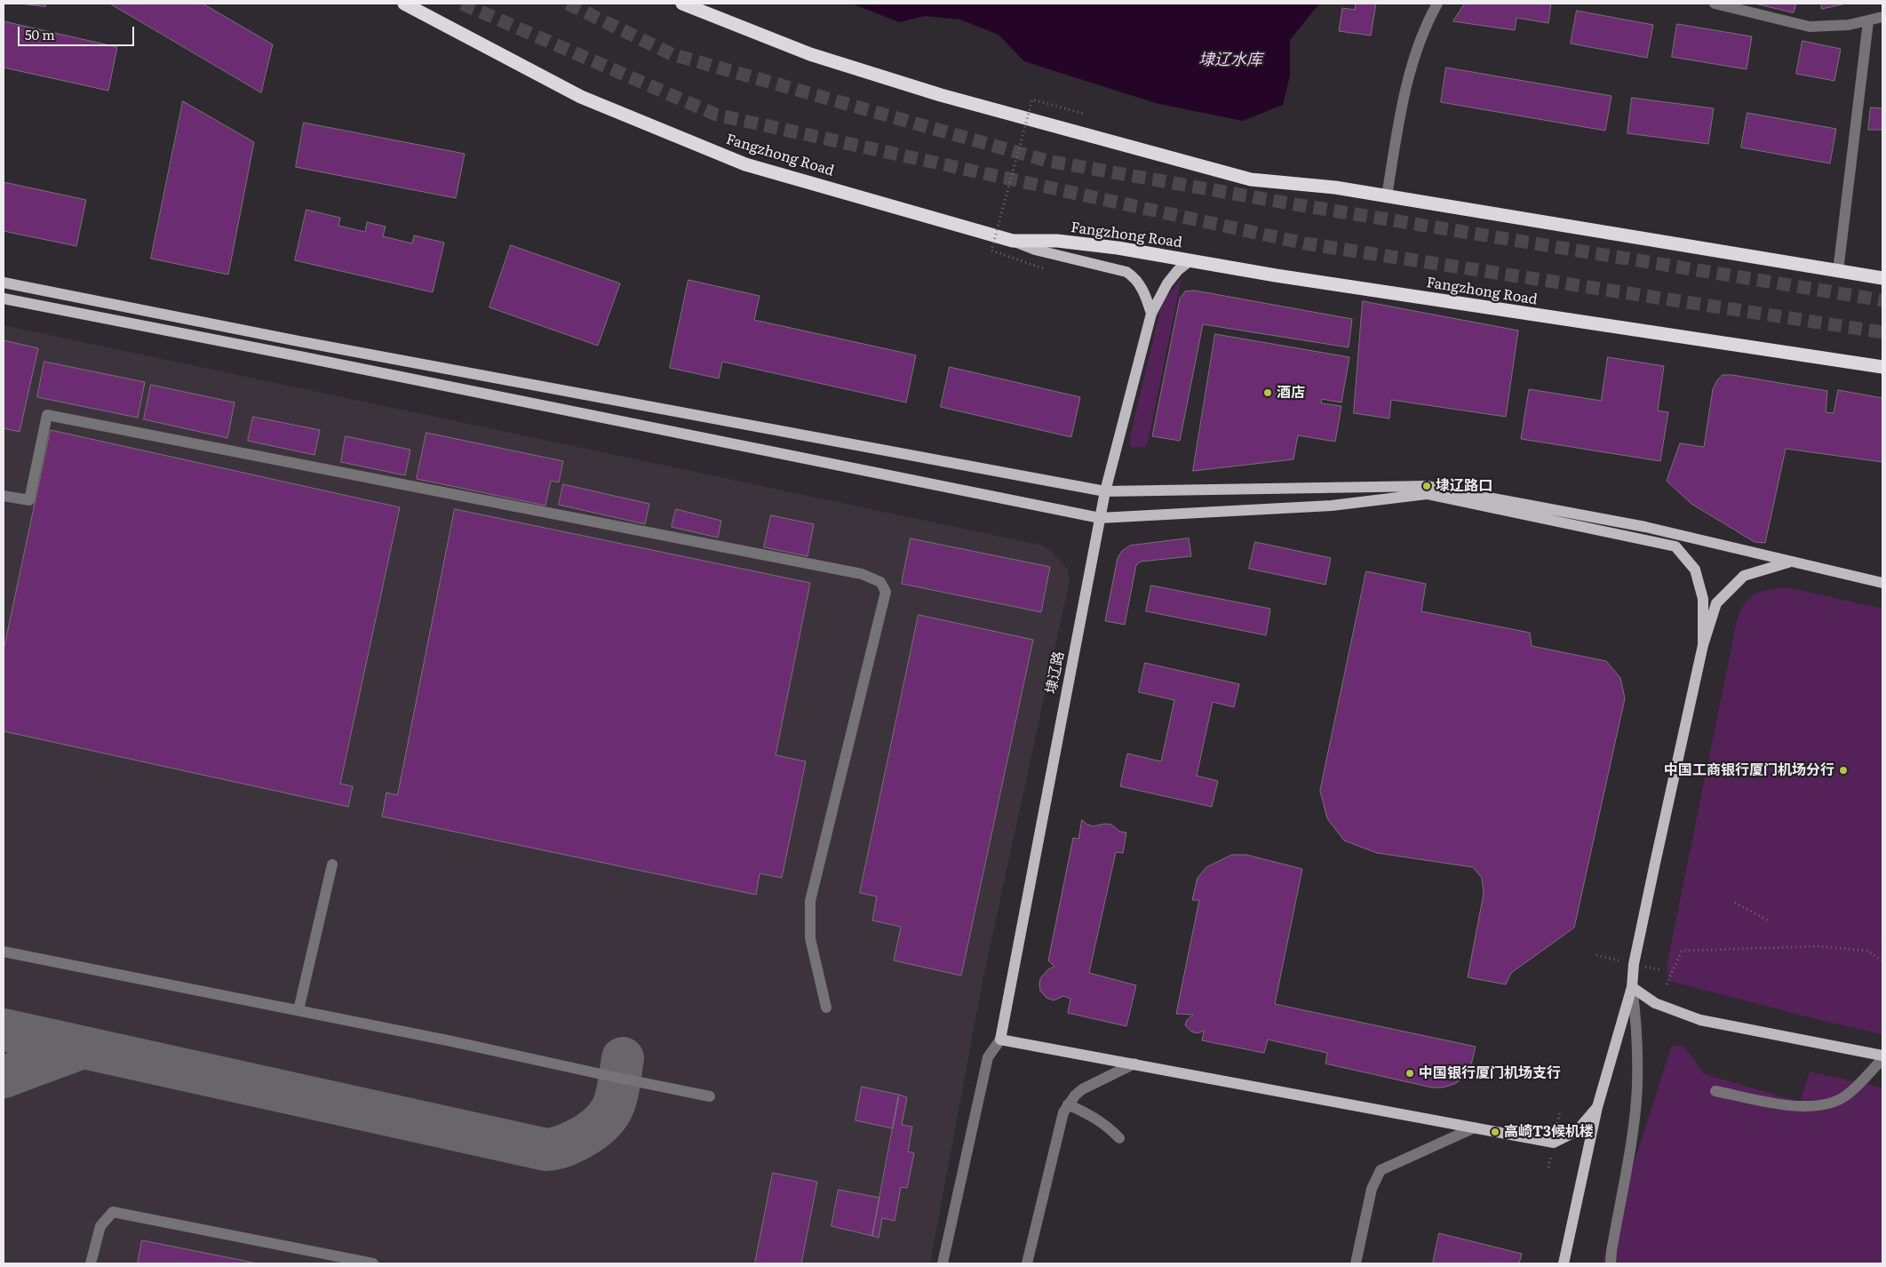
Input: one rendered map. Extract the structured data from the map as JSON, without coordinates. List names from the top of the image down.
{
  "streets": {
    "highway": ["Fangzhong Road"],
    "main road": ["埭辽路"]
  },
  "crossings": [
    ["Fangzhong Road", "埭辽路"]
  ],
  "water": ["埭辽水库"],
  "places": [
    "酒店",
    "埭辽路口",
    "中国工商银行厦门机场分行",
    "中国银行厦门机场支行",
    "高崎T3候机楼"
  ],
  "scale_bar": "50 m"
}
